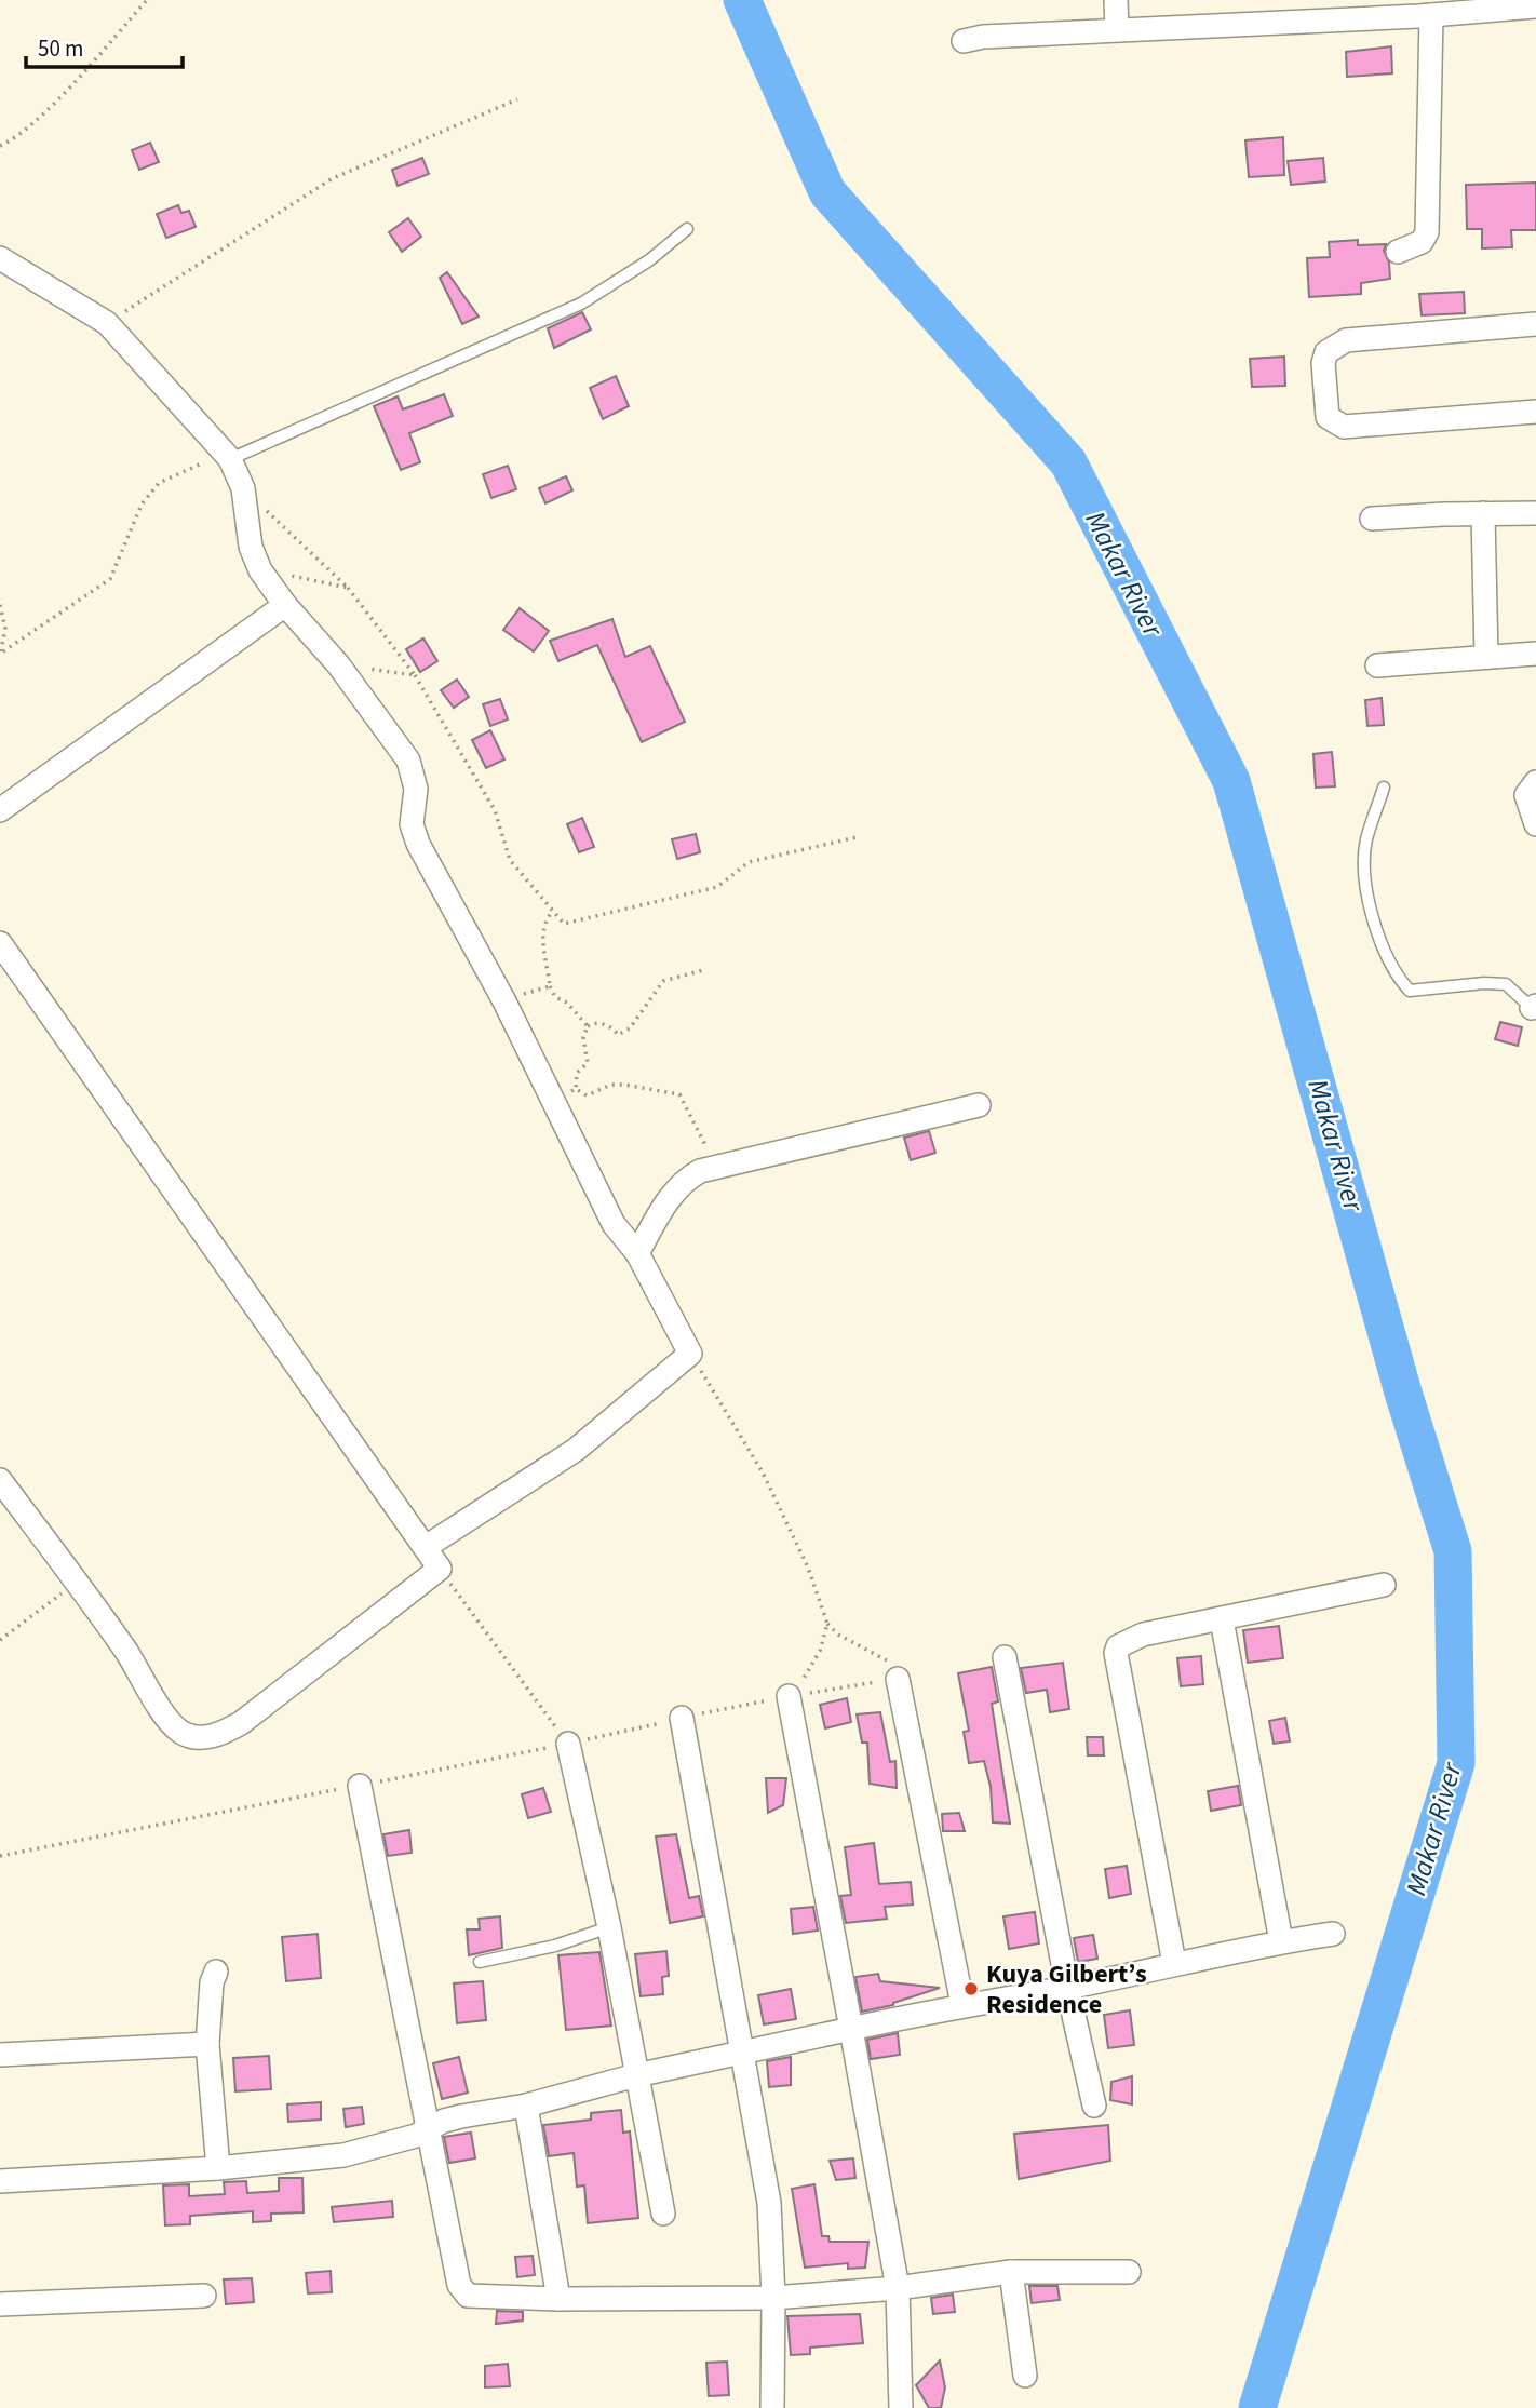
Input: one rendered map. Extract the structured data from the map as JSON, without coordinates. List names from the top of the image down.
{
  "water": ["Makar River"],
  "places": ["Kuya Gilbert’s Residence"],
  "scale_bar": "50 m"
}
